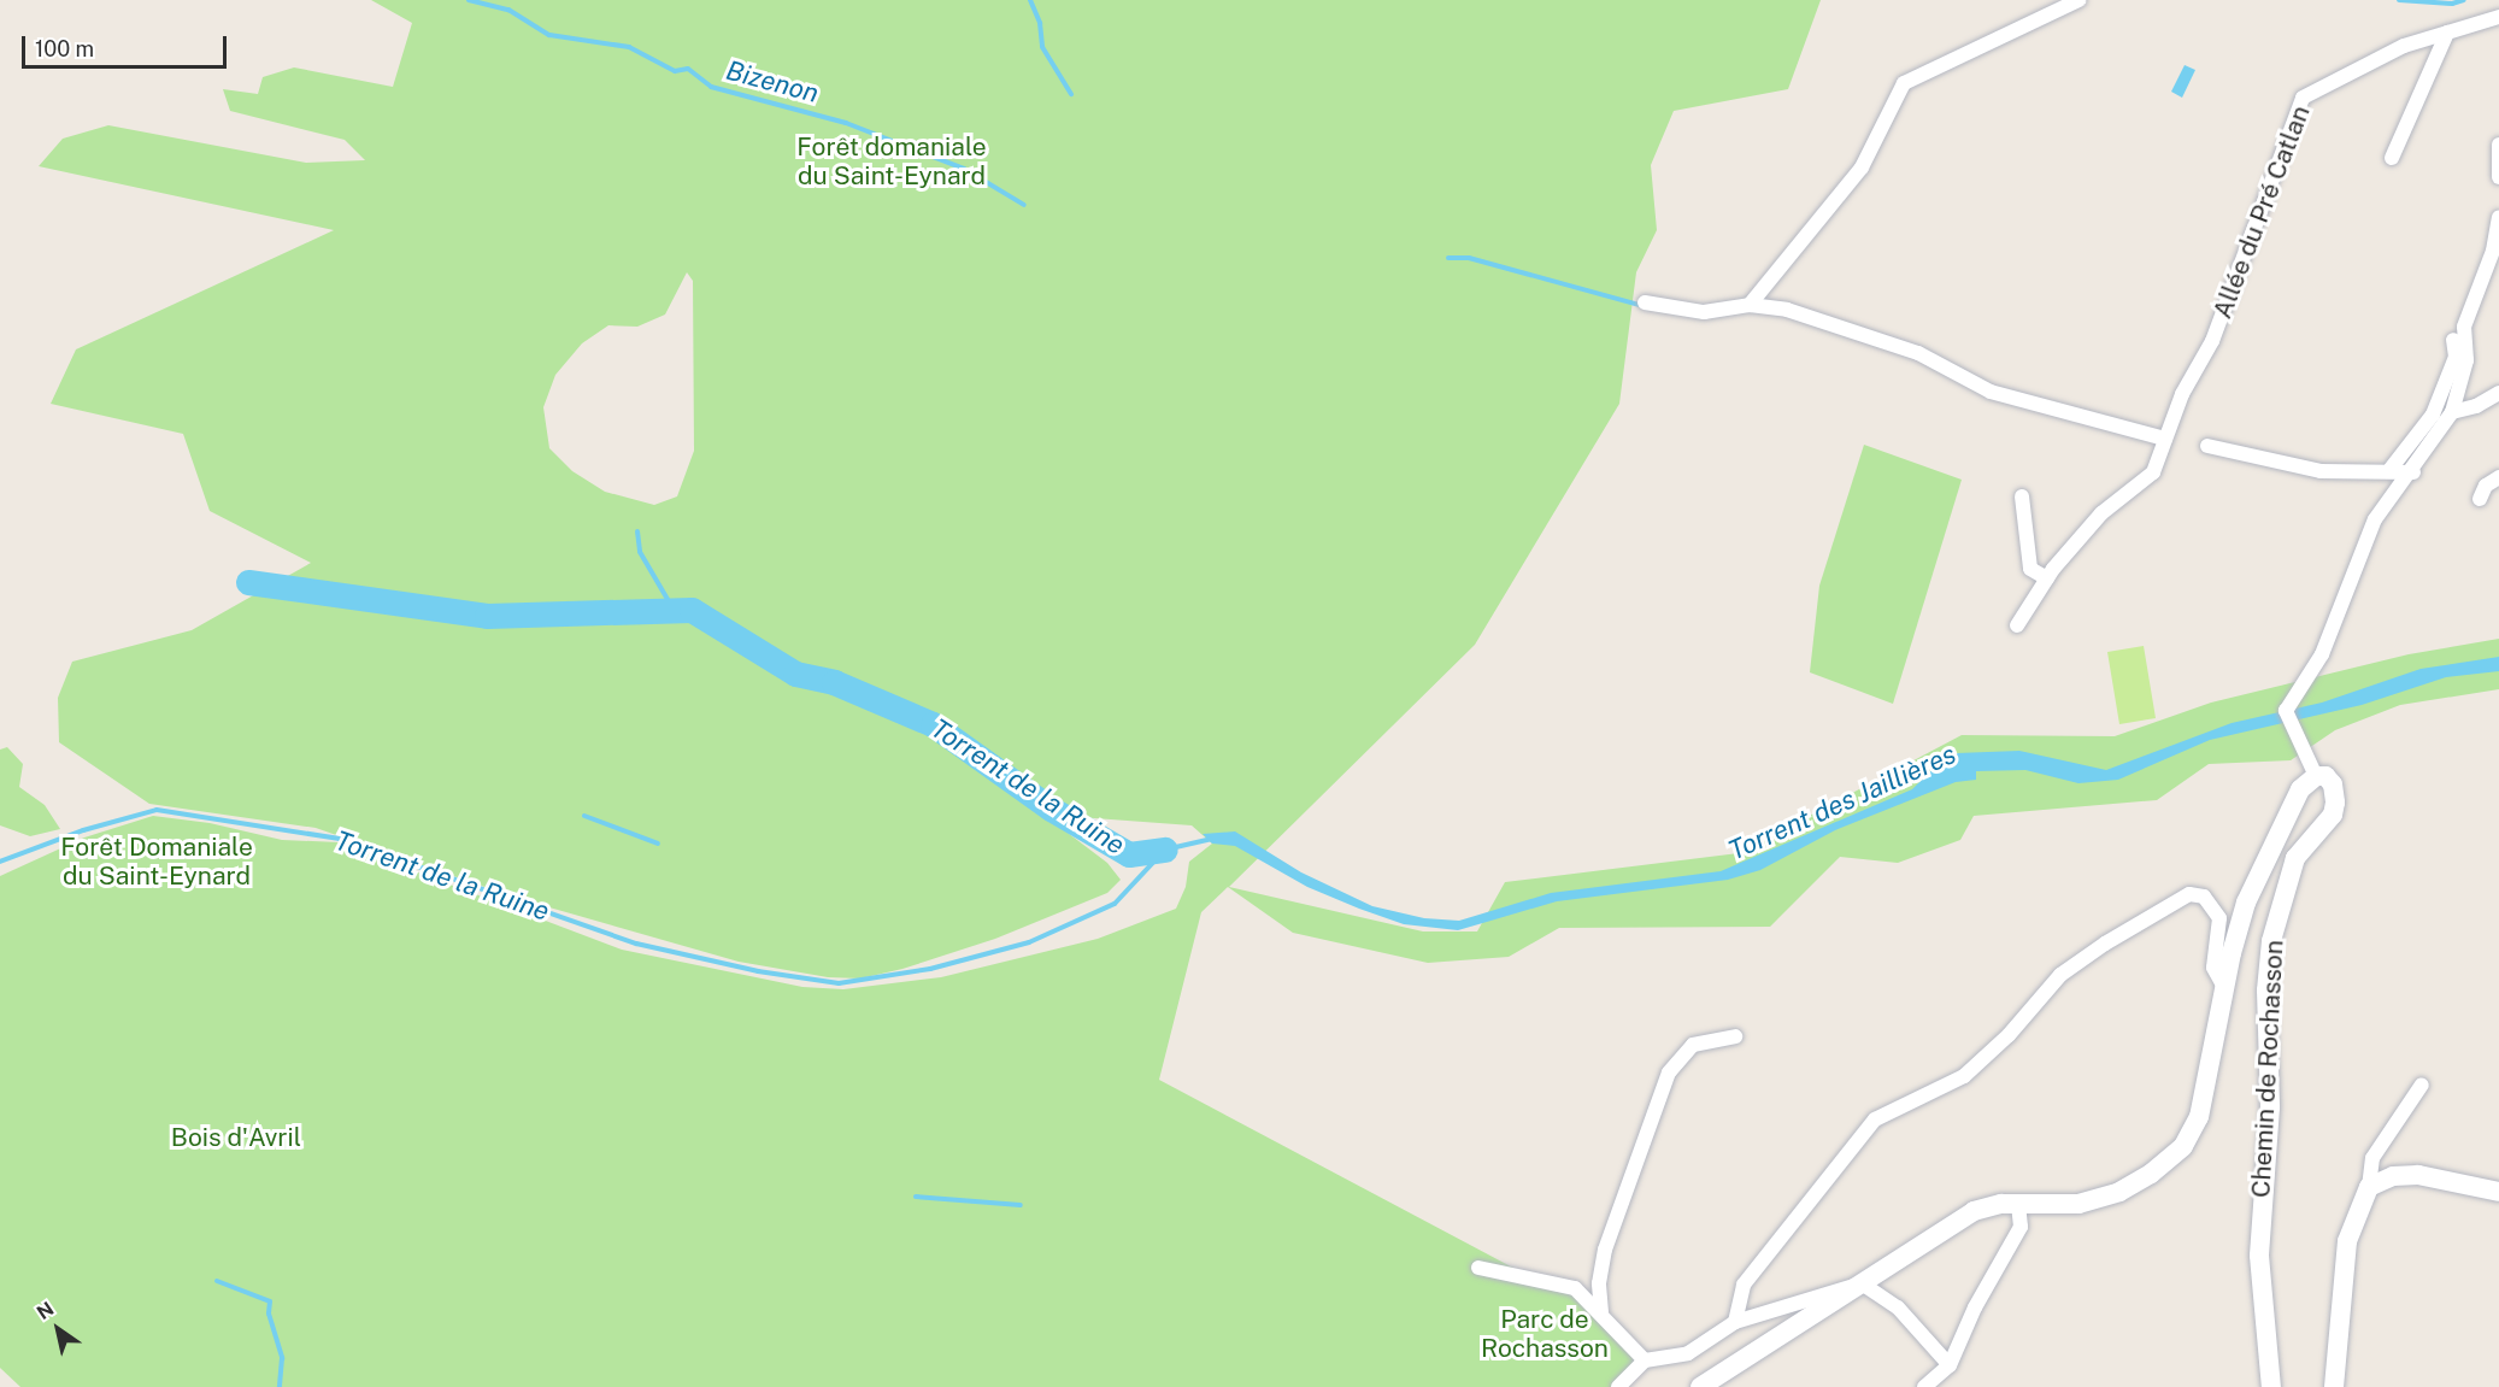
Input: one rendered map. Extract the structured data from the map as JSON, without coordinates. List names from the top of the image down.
{
  "streets": {
    "street": ["Allée du Pré Catlan", "Chemin de Rochasson"]
  },
  "water": ["Bizenon", "Torrent de la Ruine", "Torrent des Jaillières"],
  "parks": [
    "Forêt domaniale du Saint-Eynard",
    "Forêt Domaniale du Saint-Eynard",
    "Bois d'Avril",
    "Parc de Rochasson"
  ],
  "scale_bar": "100 m",
  "north": "top left"
}
